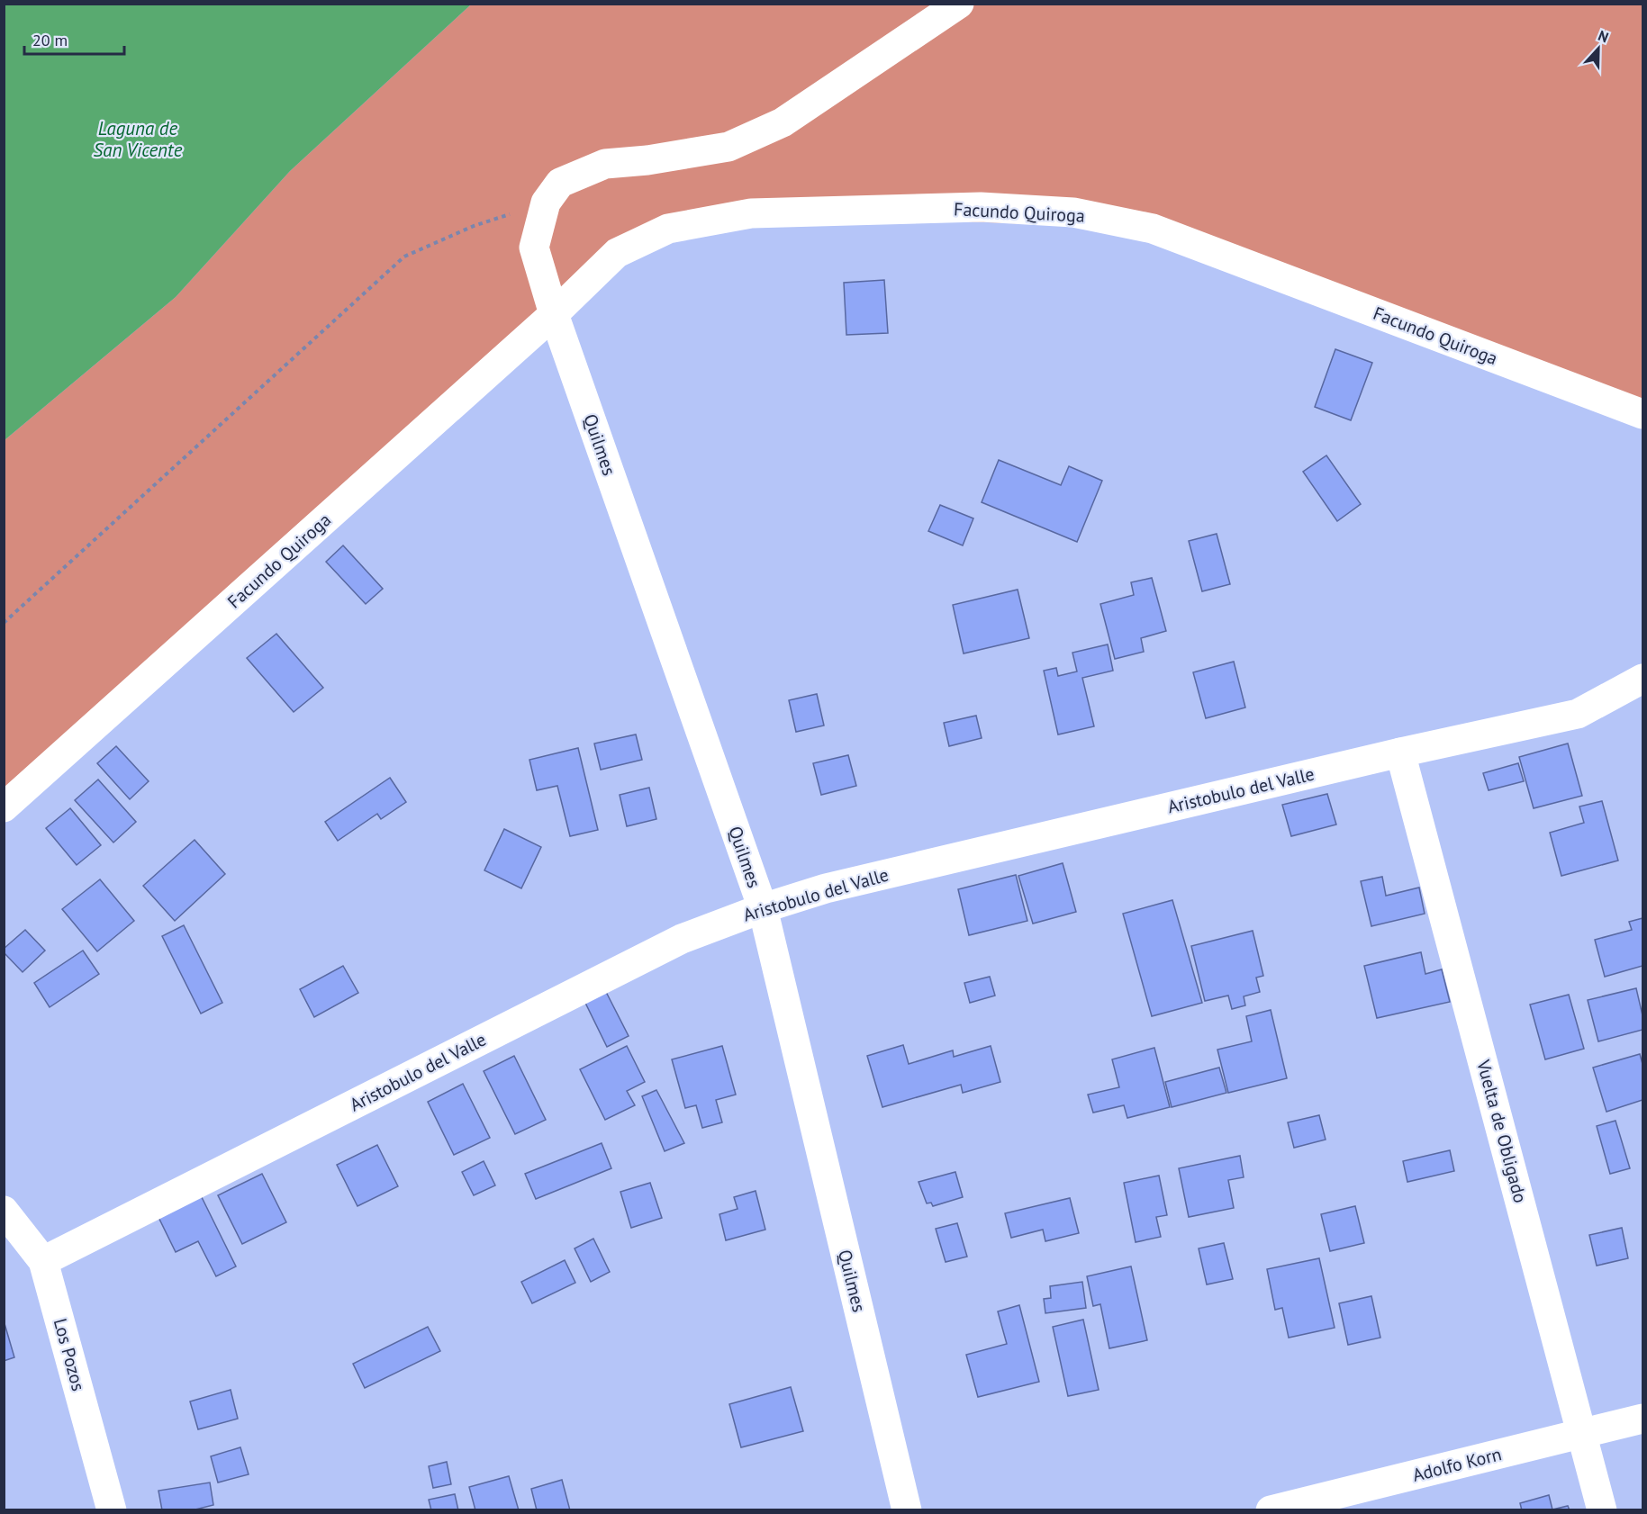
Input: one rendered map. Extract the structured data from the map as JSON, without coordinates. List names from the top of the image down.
{
  "streets": {
    "street": [
      "Facundo Quiroga",
      "Quilmes",
      "Aristobulo del Valle",
      "Vuelta de Obligado",
      "Los Pozos",
      "Adolfo Korn"
    ]
  },
  "crossings": [
    ["Facundo Quiroga", "Quilmes"],
    ["Quilmes", "Aristobulo del Valle"],
    ["Aristobulo del Valle", "Vuelta de Obligado"],
    ["Aristobulo del Valle", "Los Pozos"],
    ["Vuelta de Obligado", "Adolfo Korn"]
  ],
  "water": ["Laguna de San Vicente"],
  "scale_bar": "20 m",
  "north": "top"
}
